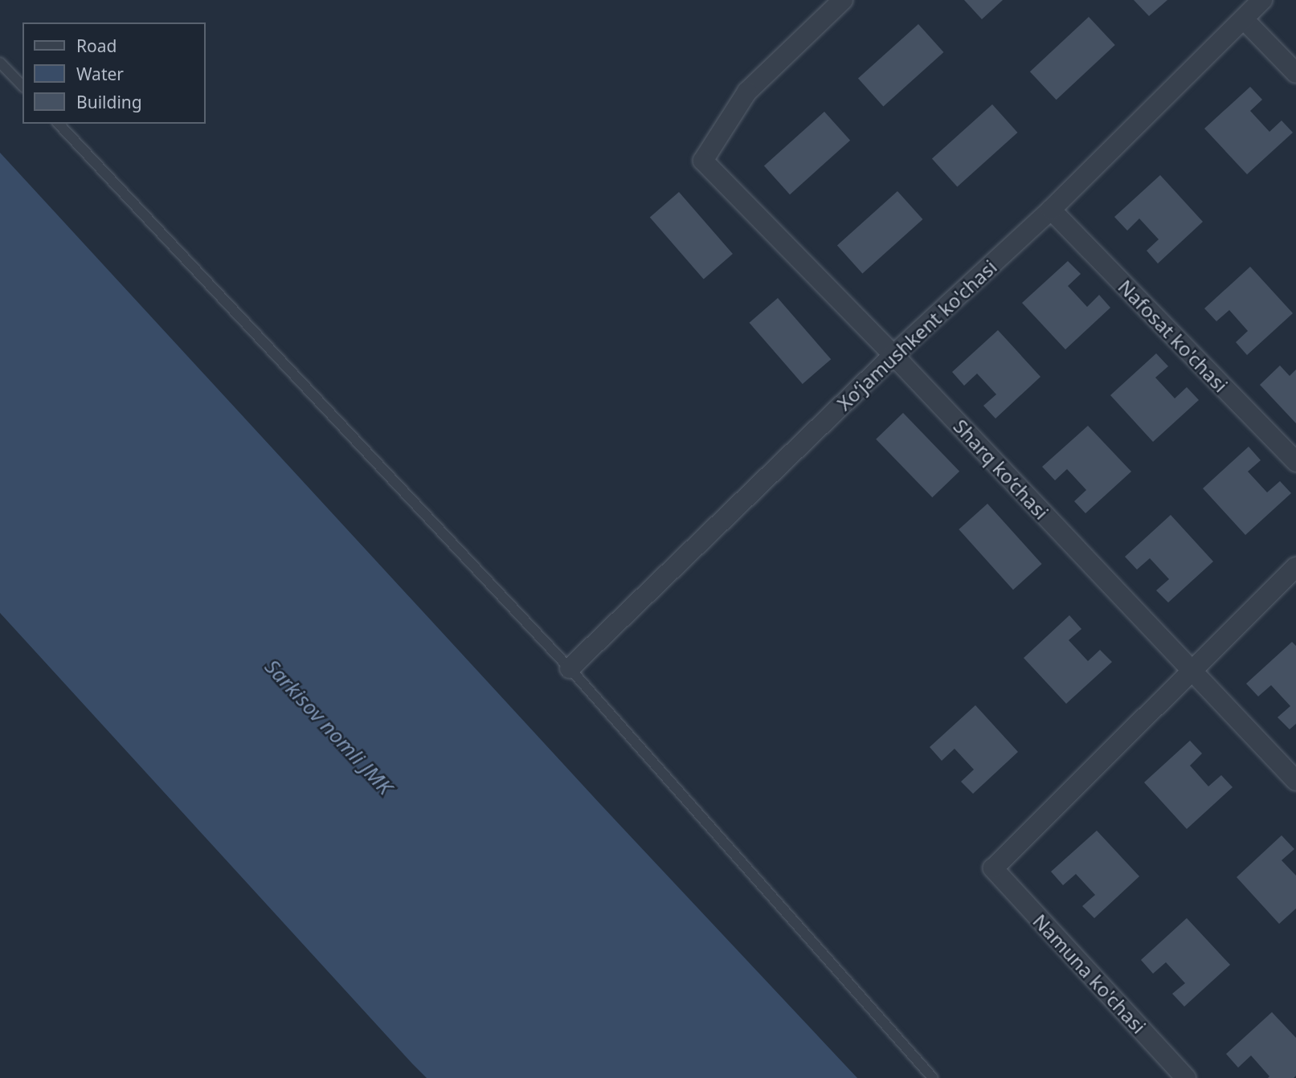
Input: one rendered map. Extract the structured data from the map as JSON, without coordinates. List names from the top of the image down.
{
  "streets": {
    "street": [
      "Xo‘jamushkent ko'chasi",
      "Nafosat ko'chasi",
      "Sharq ko‘chasi",
      "Namuna ko'chasi"
    ]
  },
  "crossings": [
    ["Xo‘jamushkent ko'chasi", "Nafosat ko'chasi"],
    ["Xo‘jamushkent ko'chasi", "Sharq ko‘chasi"],
    ["Sharq ko‘chasi", "Namuna ko'chasi"]
  ],
  "water": ["Sarkisov nomli JMK"],
  "legend": ["Road", "Water", "Building"]
}
